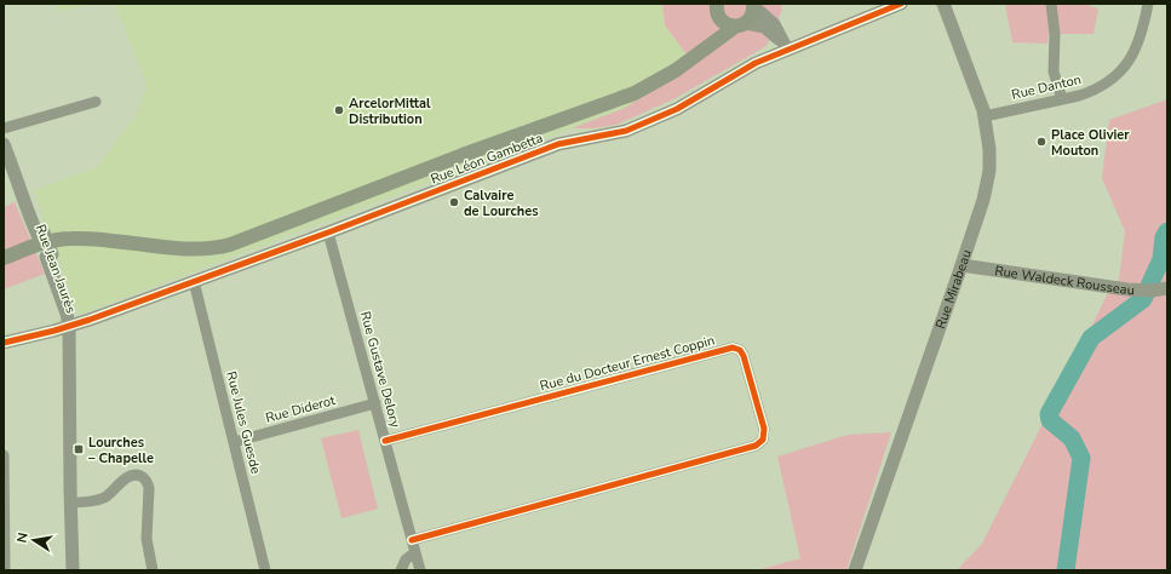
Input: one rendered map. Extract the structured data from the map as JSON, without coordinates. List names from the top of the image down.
{
  "streets": {
    "street": [
      "Rue Danton",
      "Rue Léon Gambetta",
      "Rue Jean Jaurès",
      "Rue Waldeck Rousseau",
      "Rue Mirabeau",
      "Rue du Docteur Ernest Coppin",
      "Rue Gustave Delory",
      "Rue Diderot",
      "Rue Jules Guesde"
    ]
  },
  "crossings": [
    ["Rue Danton", "Rue Mirabeau"],
    ["Rue Léon Gambetta", "Rue Jean Jaurès"],
    ["Rue Léon Gambetta", "Rue Gustave Delory"],
    ["Rue Léon Gambetta", "Rue Jules Guesde"],
    ["Rue Waldeck Rousseau", "Rue Mirabeau"],
    ["Rue du Docteur Ernest Coppin", "Rue Gustave Delory"],
    ["Rue Gustave Delory", "Rue Diderot"],
    ["Rue Diderot", "Rue Jules Guesde"]
  ],
  "places": {
    "other": ["ArcelorMittal Distribution", "Place Olivier Mouton", "Calvaire de Lourches"],
    "transit": ["Lourches – Chapelle"]
  },
  "north": "left"
}
